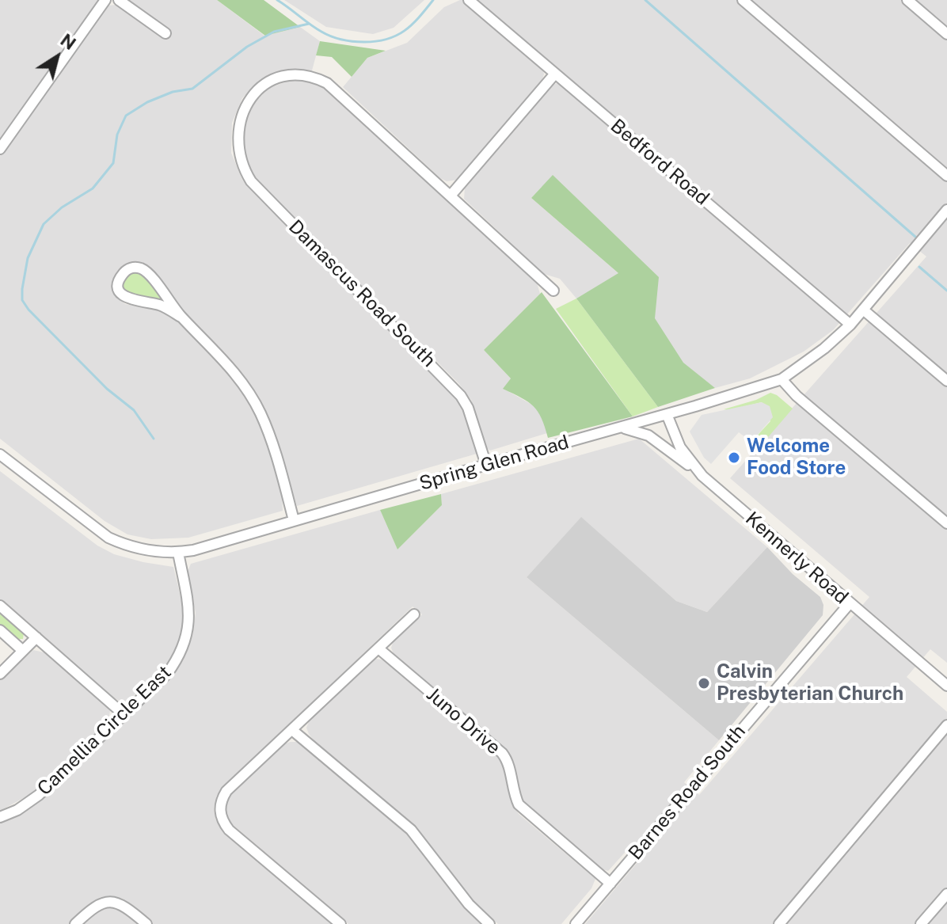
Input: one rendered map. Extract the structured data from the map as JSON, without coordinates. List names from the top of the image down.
{
  "streets": {
    "street": [
      "Bedford Road",
      "Damascus Road South",
      "Spring Glen Road",
      "Kennerly Road",
      "Juno Drive",
      "Camellia Circle East",
      "Barnes Road South"
    ]
  },
  "crossings": [
    ["Bedford Road", "Spring Glen Road"],
    ["Damascus Road South", "Spring Glen Road"],
    ["Spring Glen Road", "Kennerly Road"],
    ["Spring Glen Road", "Camellia Circle East"],
    ["Kennerly Road", "Barnes Road South"],
    ["Juno Drive", "Barnes Road South"]
  ],
  "places": ["Welcome Food Store", "Calvin Presbyterian Church"],
  "north": "top right"
}
